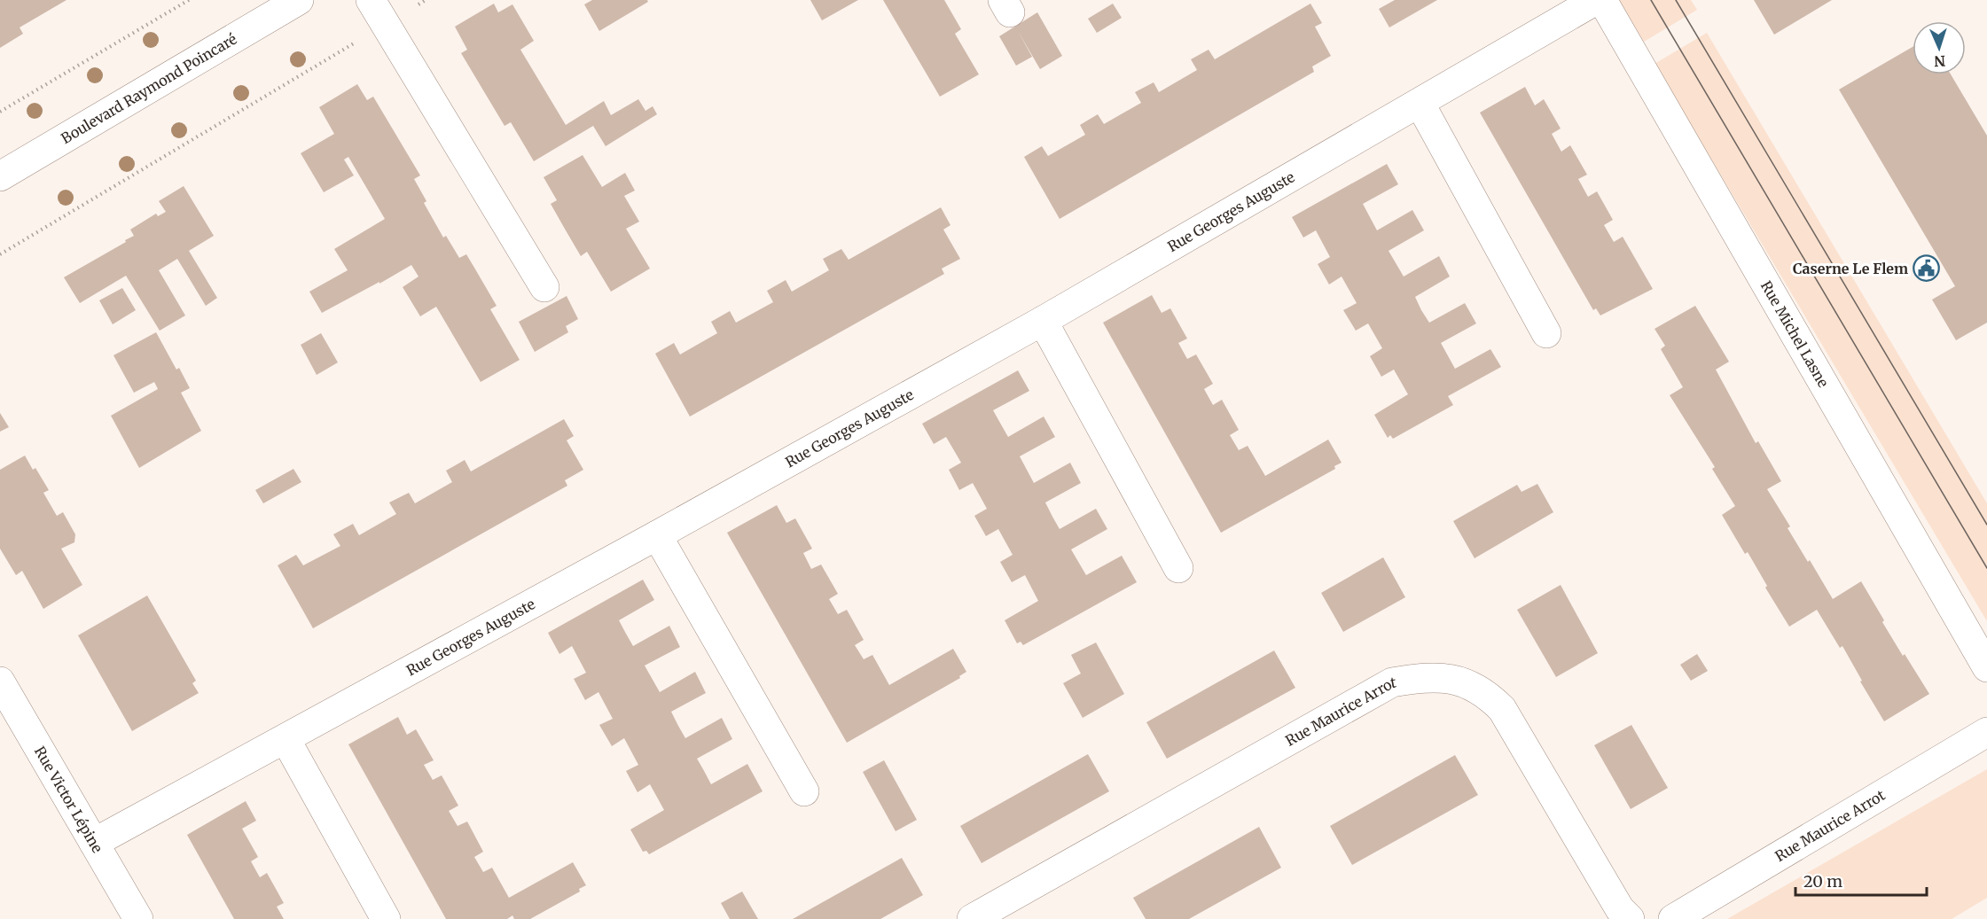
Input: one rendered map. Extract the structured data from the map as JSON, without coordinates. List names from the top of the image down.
{
  "streets": {
    "street": [
      "Boulevard Raymond Poincaré",
      "Rue Georges Auguste",
      "Rue Michel Lasne",
      "Rue Maurice Arrot",
      "Rue Victor Lépine"
    ]
  },
  "crossings": [
    ["Rue Georges Auguste", "Rue Victor Lépine"]
  ],
  "places": {
    "public building": ["Caserne Le Flem"]
  },
  "scale_bar": "20 m",
  "north": "bottom"
}
